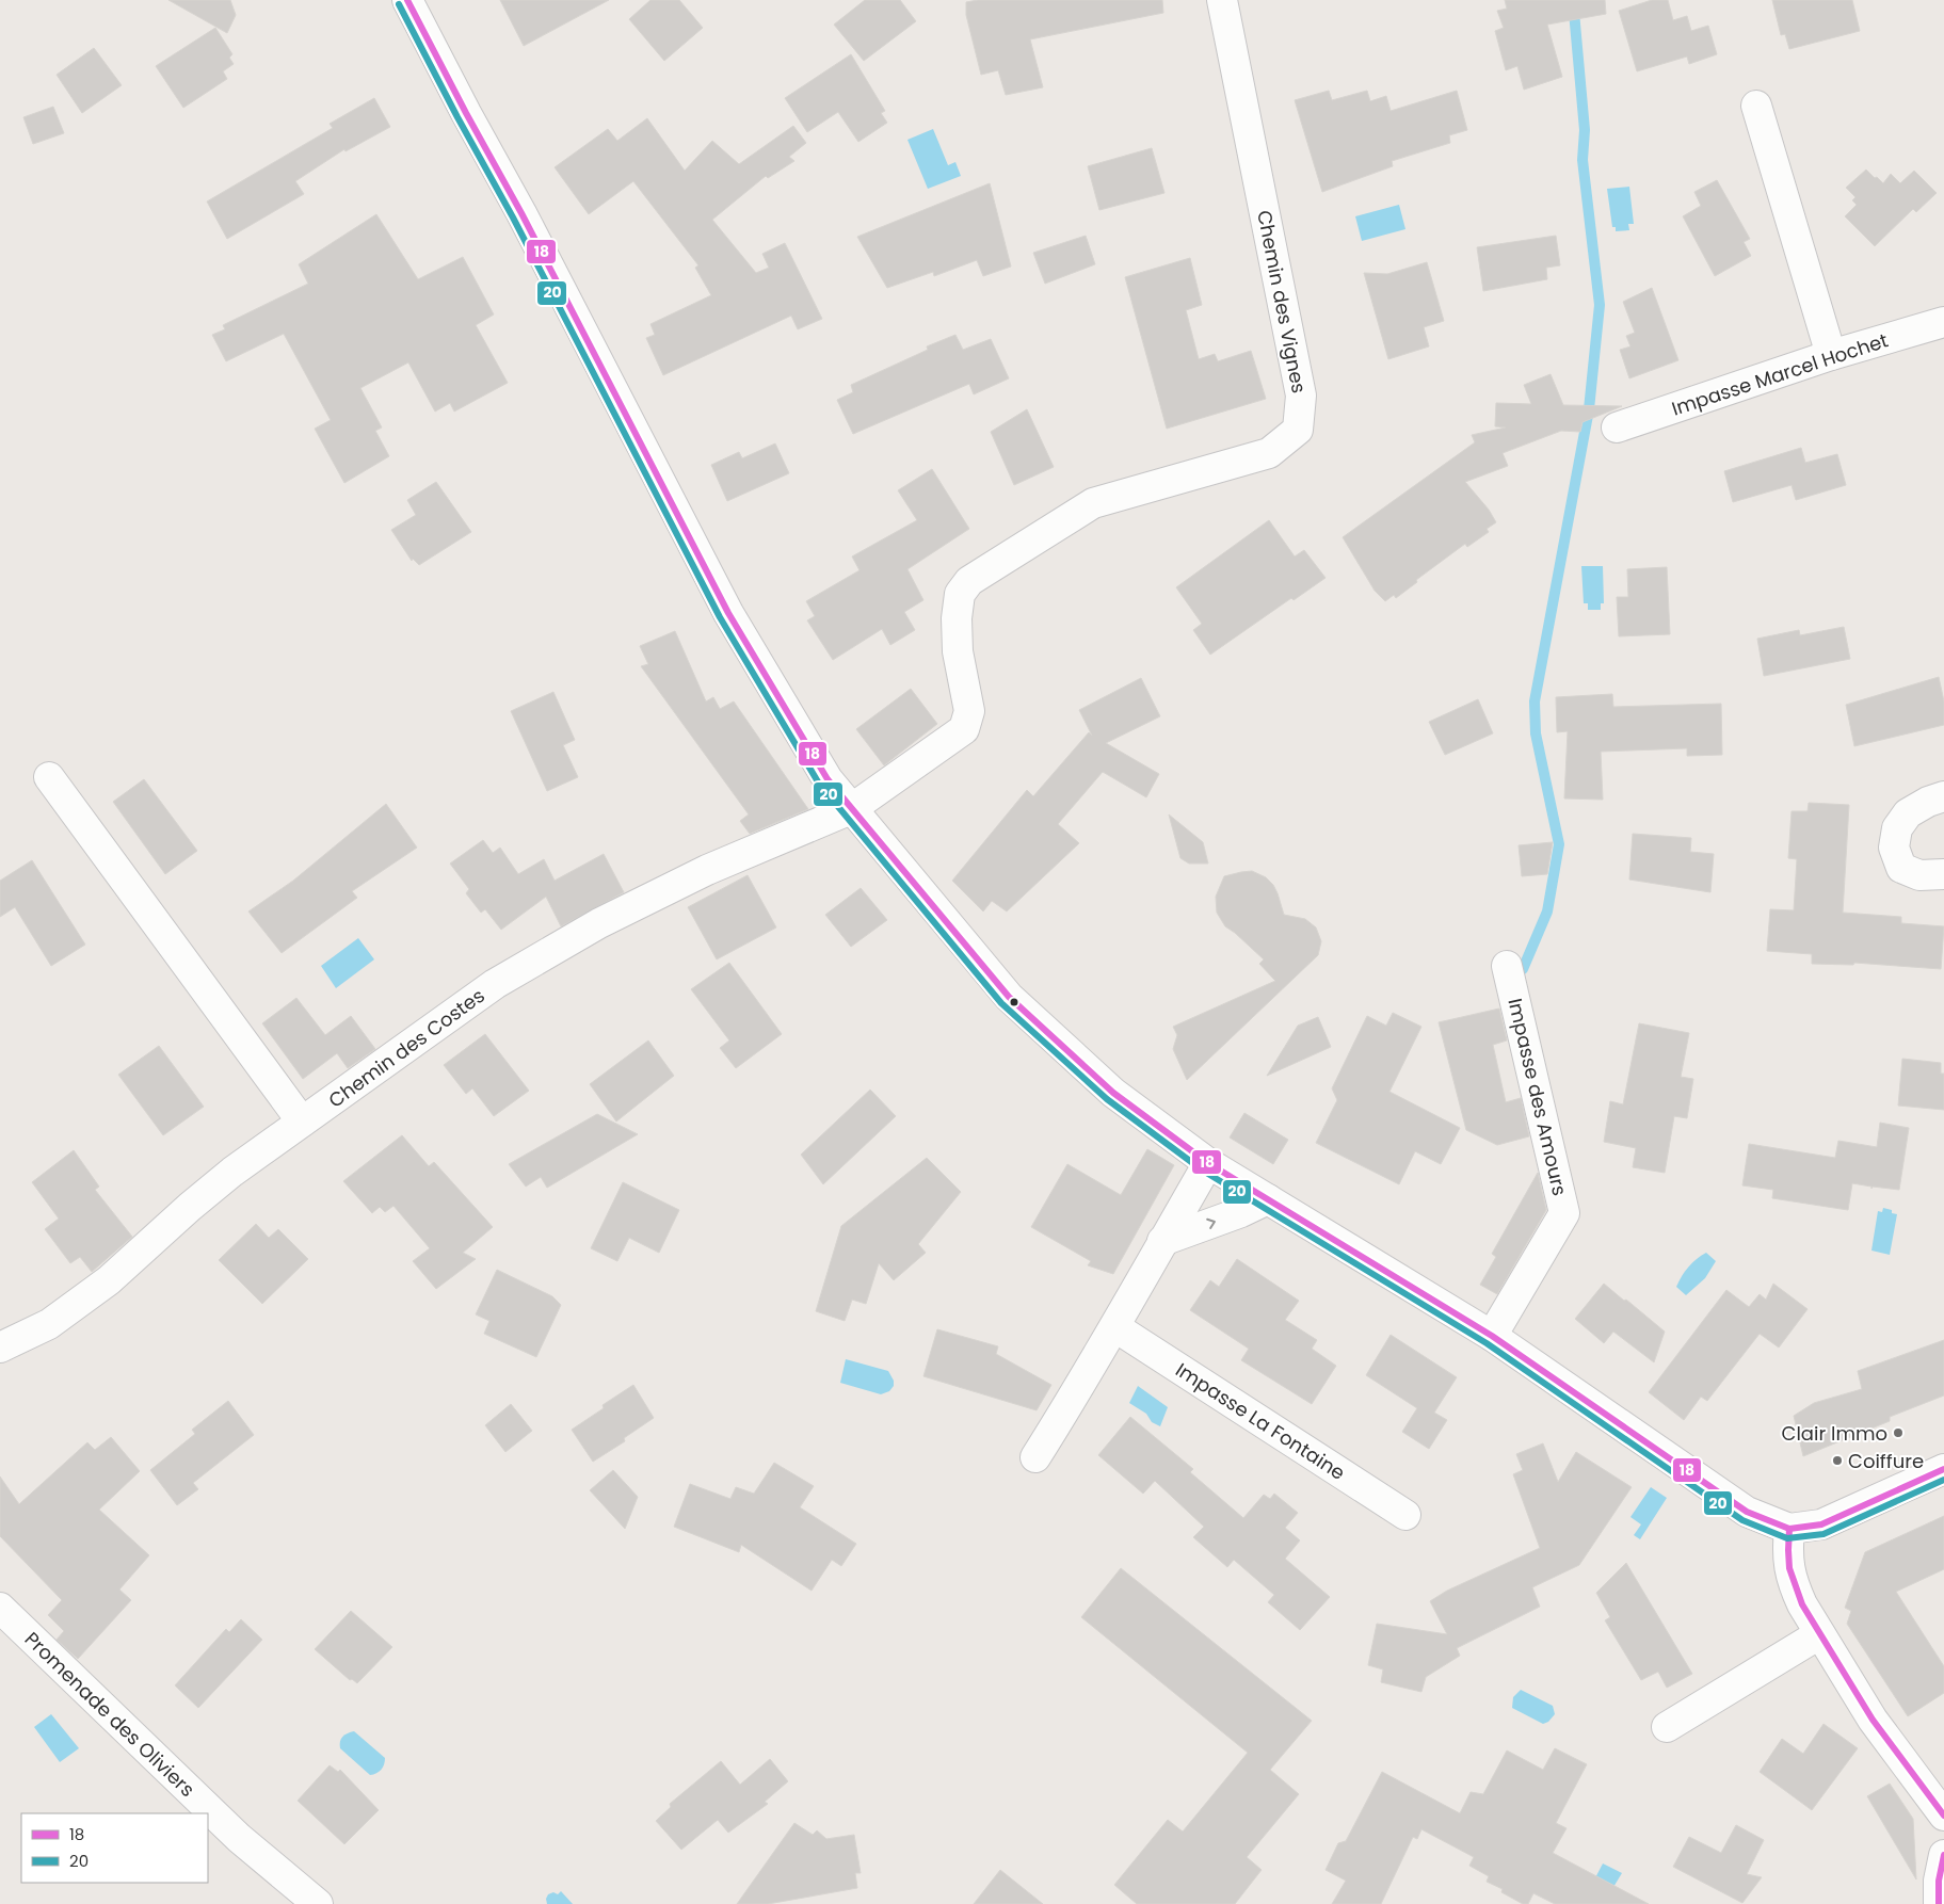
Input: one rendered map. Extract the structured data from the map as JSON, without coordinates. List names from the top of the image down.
{
  "streets": {
    "street": [
      "Chemin des Vignes",
      "Impasse Marcel Hochet",
      "Chemin des Costes",
      "Impasse des Amours",
      "Impasse La Fontaine",
      "Promenade des Oliviers"
    ]
  },
  "crossings": [
    ["Chemin des Vignes", "Chemin des Costes"]
  ],
  "places": ["Clair Immo", "Coiffure"],
  "lines": ["transit line 18", "transit line 20"],
  "legend": ["18", "20"]
}
